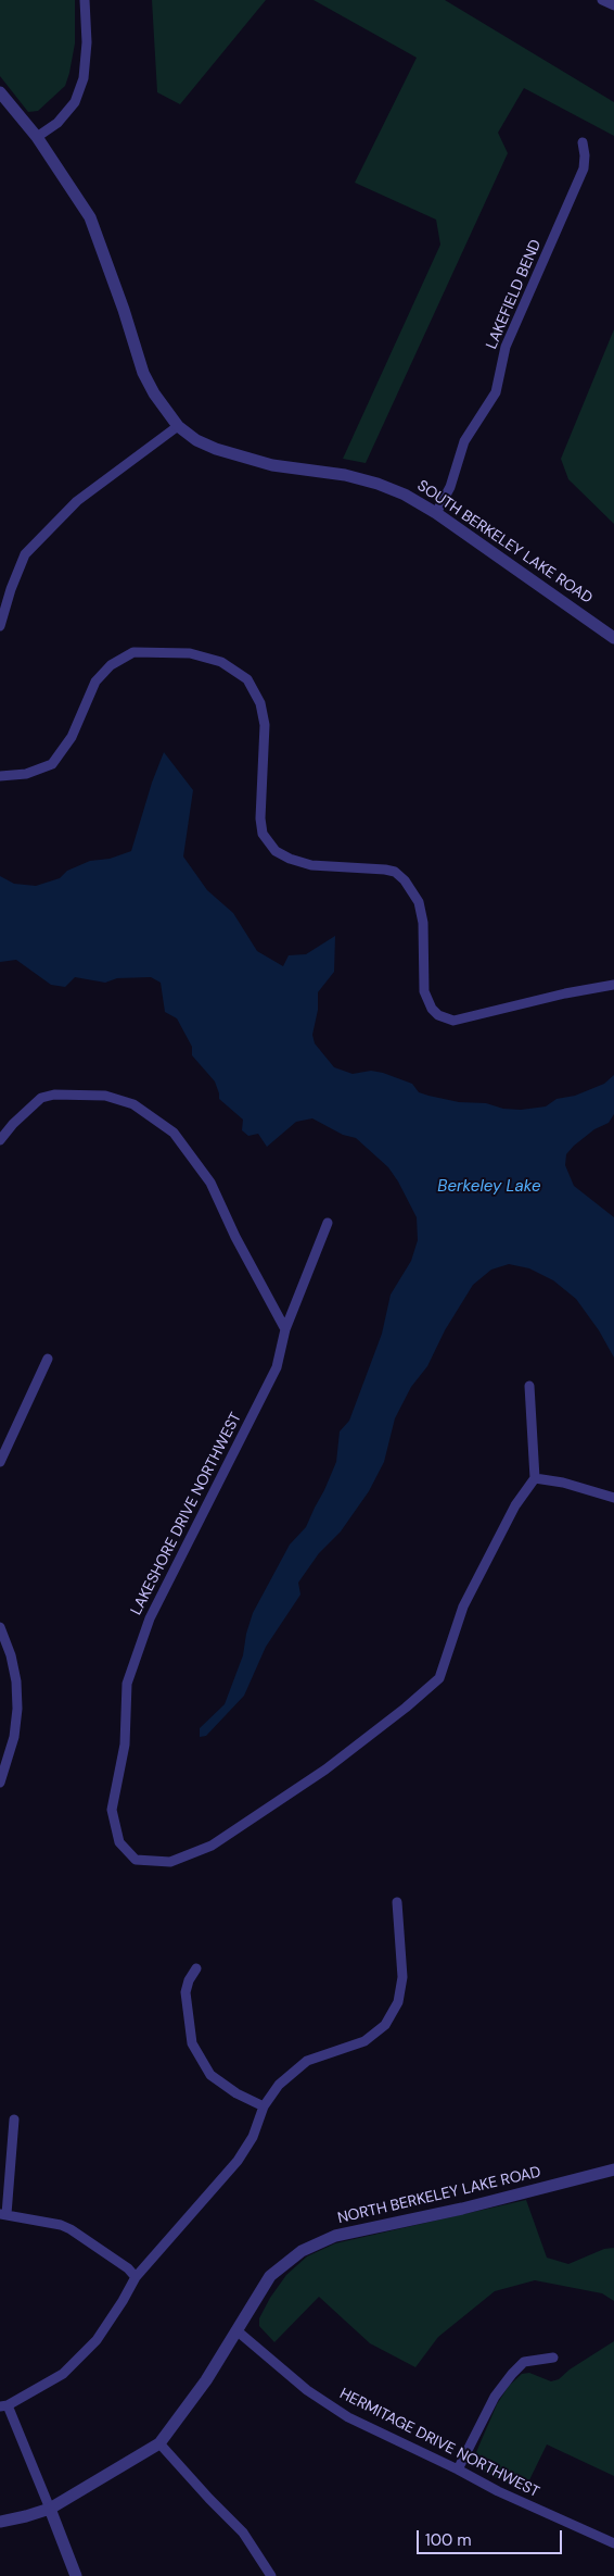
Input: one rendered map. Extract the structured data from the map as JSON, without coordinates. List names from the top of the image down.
{
  "streets": {
    "street": [
      "LAKEFIELD BEND",
      "SOUTH BERKELEY LAKE ROAD",
      "LAKESHORE DRIVE NORTHWEST",
      "NORTH BERKELEY LAKE ROAD",
      "HERMITAGE DRIVE NORTHWEST"
    ]
  },
  "crossings": [
    ["LAKEFIELD BEND", "SOUTH BERKELEY LAKE ROAD"],
    ["NORTH BERKELEY LAKE ROAD", "HERMITAGE DRIVE NORTHWEST"]
  ],
  "water": ["Berkeley Lake"],
  "scale_bar": "100 m"
}
